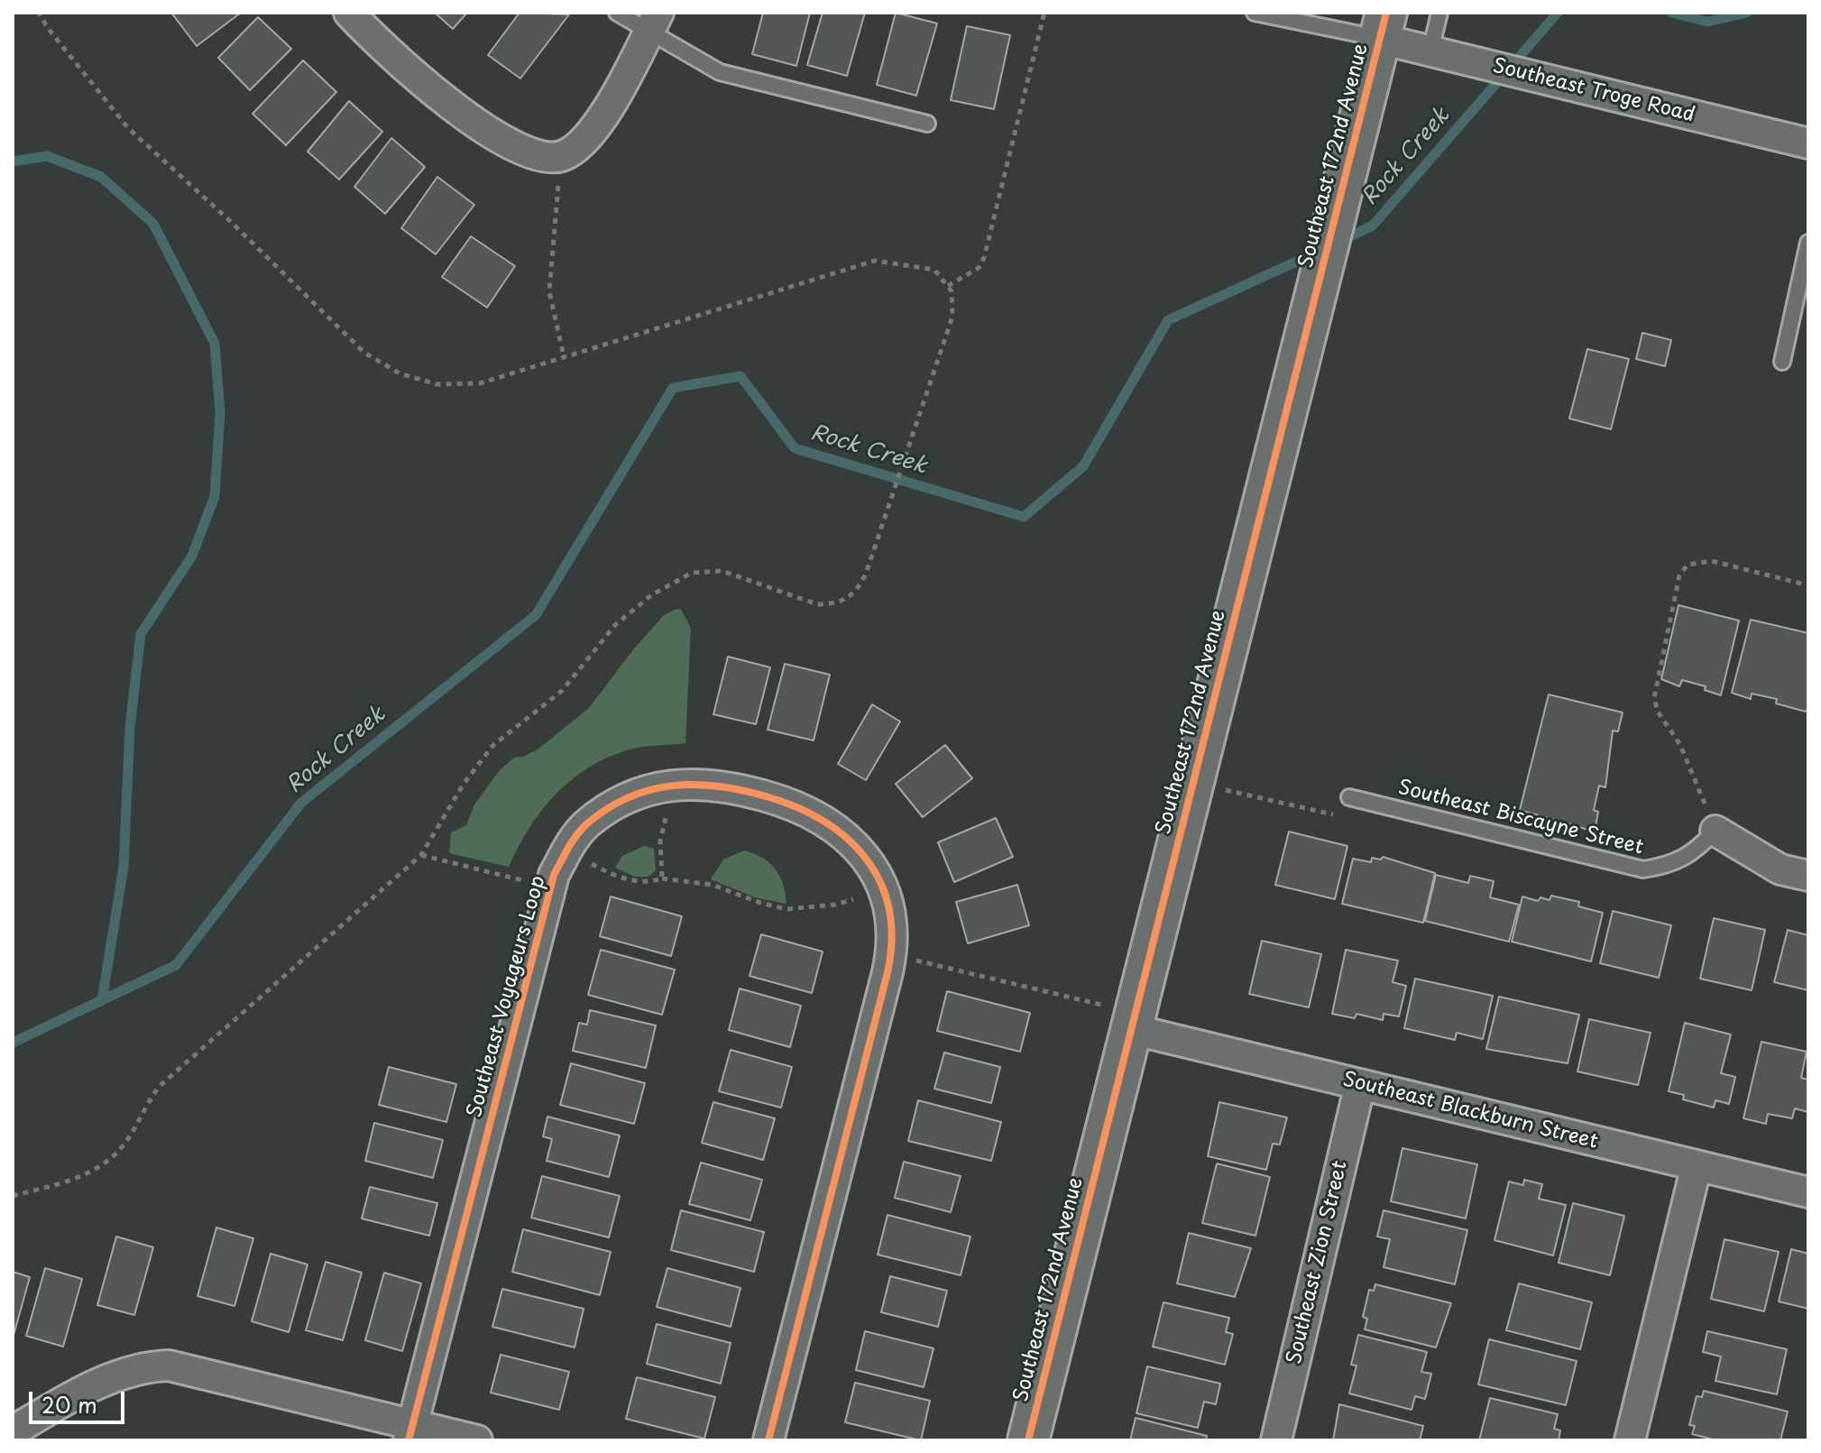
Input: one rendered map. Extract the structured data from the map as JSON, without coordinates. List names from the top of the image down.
{
  "streets": {
    "main road": ["Southeast 172nd Avenue"],
    "street": [
      "Southeast Troge Road",
      "Southeast Voyageurs Loop",
      "Southeast Blackburn Street",
      "Southeast Zion Street"
    ],
    "lane": ["Southeast Biscayne Street"]
  },
  "crossings": [
    ["Southeast Troge Road", "Southeast 172nd Avenue"],
    ["Southeast 172nd Avenue", "Southeast Blackburn Street"],
    ["Southeast Blackburn Street", "Southeast Zion Street"]
  ],
  "water": ["Rock Creek"],
  "scale_bar": "20 m"
}
